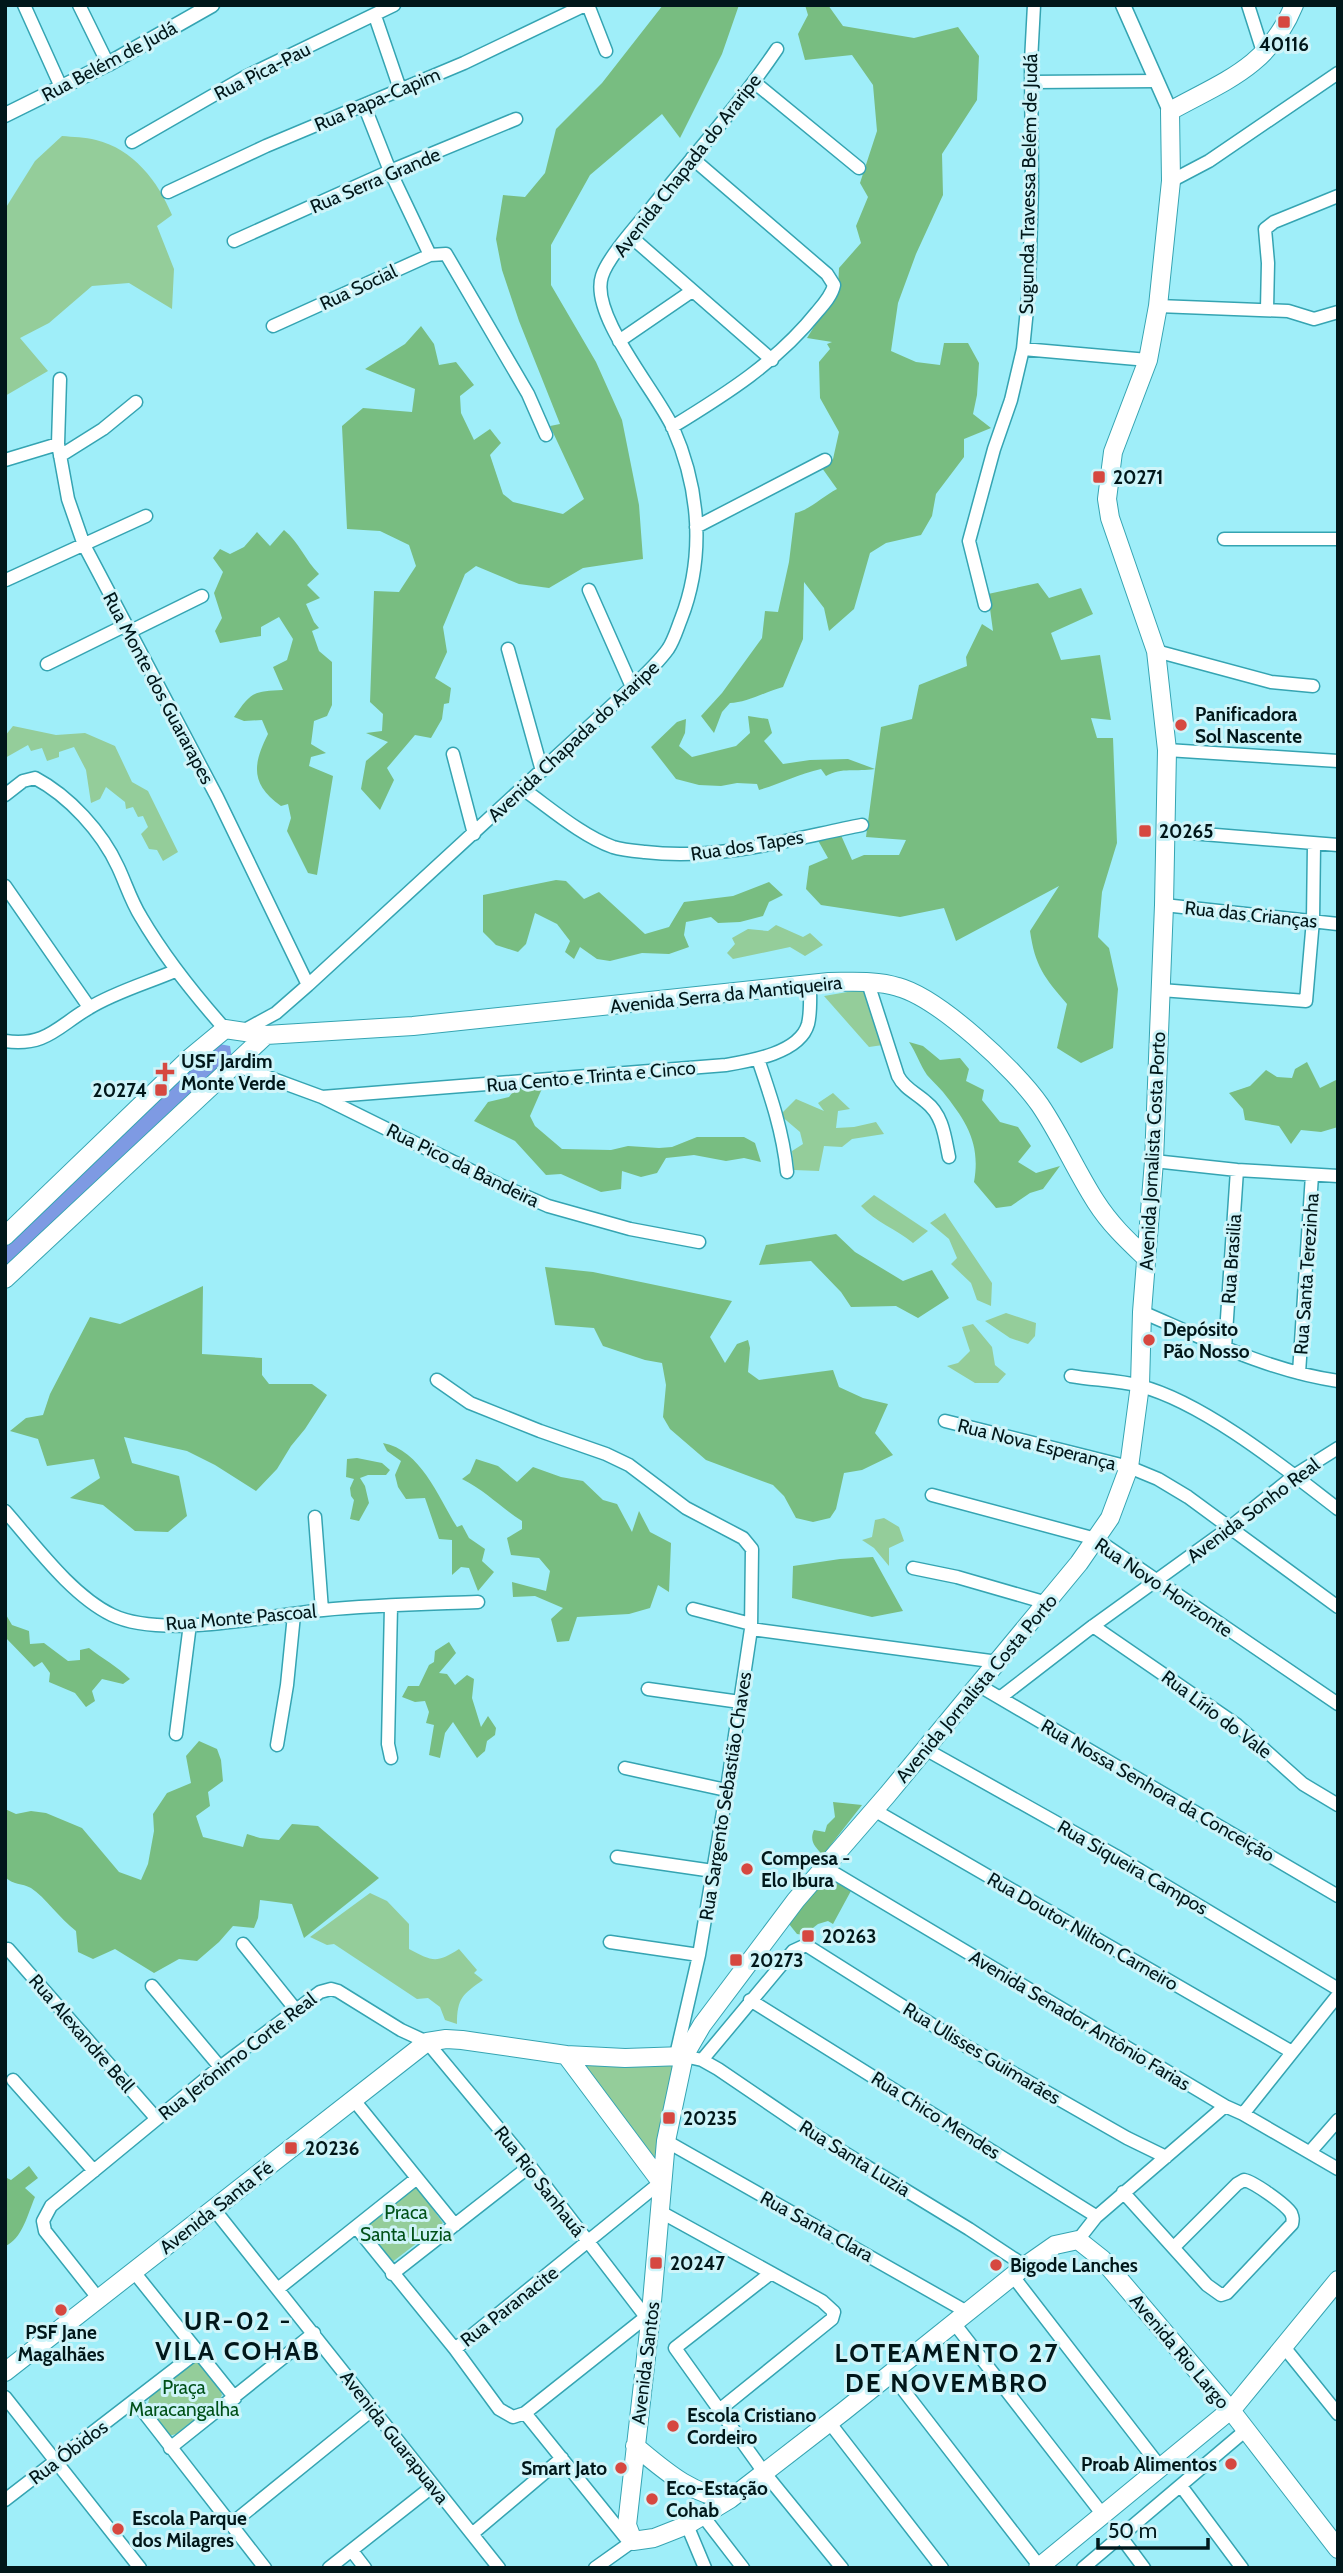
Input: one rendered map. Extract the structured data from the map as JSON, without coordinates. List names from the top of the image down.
{
  "streets": {
    "main road": [
      "Avenida Chapada do Araripe",
      "Avenida Serra da Mantiqueira",
      "Avenida Jornalista Costa Porto",
      "Avenida Santa Fé",
      "Avenida Rio Largo",
      "Avenida Santos"
    ],
    "street": [
      "Rua Belém de Judá",
      "Rua Pica-Pau",
      "Rua Papa-Capim",
      "Rua Serra Grande",
      "Sugunda Travessa Belém de Judá",
      "Rua Social",
      "Rua Monte dos Guararapes",
      "Rua dos Tapes",
      "Rua das Crianças",
      "Rua Cento e Trinta e Cinco",
      "Rua Pico da Bandeira",
      "Rua Brasilia",
      "Rua Santa Terezinha",
      "Rua Nova Esperança",
      "Avenida Sonho Real",
      "Rua Novo Horizonte",
      "Rua Monte Pascoal",
      "Rua Lírio do Vale",
      "Rua Nossa Senhora da Conceição",
      "Rua Sargento Sebastião Chaves",
      "Rua Siqueira Campos",
      "Rua Doutor Nilton Carneiro",
      "Avenida Senador Antônio Farias",
      "Rua Alexandre Bell",
      "Rua Ulisses Guimarães",
      "Rua Jerônimo Corte Real",
      "Rua Chico Mendes",
      "Rua Santa Luzia",
      "Rua Rio Sanhauá",
      "Rua Santa Clara",
      "Rua Paranacite",
      "Avenida Guarapuava",
      "Rua Óbidos"
    ]
  },
  "crossings": [
    ["Avenida Chapada do Araripe", "Rua Monte dos Guararapes"],
    ["Avenida Chapada do Araripe", "Rua dos Tapes"],
    ["Rua das Crianças", "Avenida Jornalista Costa Porto"],
    ["Avenida Serra da Mantiqueira", "Rua Cento e Trinta e Cinco"],
    ["Avenida Serra da Mantiqueira", "Avenida Jornalista Costa Porto"],
    ["Rua Cento e Trinta e Cinco", "Rua Pico da Bandeira"],
    ["Avenida Jornalista Costa Porto", "Rua Nova Esperança"],
    ["Avenida Jornalista Costa Porto", "Rua Novo Horizonte"],
    ["Avenida Jornalista Costa Porto", "Rua Nossa Senhora da Conceição"],
    ["Avenida Jornalista Costa Porto", "Rua Sargento Sebastião Chaves"],
    ["Avenida Jornalista Costa Porto", "Rua Siqueira Campos"],
    ["Avenida Jornalista Costa Porto", "Rua Doutor Nilton Carneiro"],
    ["Avenida Jornalista Costa Porto", "Avenida Senador Antônio Farias"],
    ["Avenida Jornalista Costa Porto", "Rua Santa Luzia"],
    ["Avenida Jornalista Costa Porto", "Avenida Santos"],
    ["Rua Nova Esperança", "Avenida Sonho Real"],
    ["Avenida Sonho Real", "Rua Novo Horizonte"],
    ["Avenida Sonho Real", "Rua Lírio do Vale"],
    ["Avenida Sonho Real", "Rua Nossa Senhora da Conceição"],
    ["Rua Sargento Sebastião Chaves", "Rua Santa Luzia"],
    ["Rua Sargento Sebastião Chaves", "Avenida Santos"],
    ["Rua Alexandre Bell", "Rua Jerônimo Corte Real"],
    ["Rua Ulisses Guimarães", "Rua Chico Mendes"],
    ["Rua Jerônimo Corte Real", "Rua Rio Sanhauá"],
    ["Rua Jerônimo Corte Real", "Avenida Santa Fé"],
    ["Rua Santa Luzia", "Avenida Santos"],
    ["Rua Rio Sanhauá", "Avenida Santa Fé"],
    ["Rua Rio Sanhauá", "Rua Paranacite"],
    ["Rua Rio Sanhauá", "Avenida Santos"],
    ["Avenida Santa Fé", "Avenida Guarapuava"],
    ["Rua Santa Clara", "Avenida Santos"],
    ["Rua Paranacite", "Avenida Santos"]
  ],
  "districts": ["UR-02 - VILA COHAB", "LOTEAMENTO 27 DE NOVEMBRO"],
  "parks": ["Praca Santa Luzia", "Praça Maracangalha"],
  "places": {
    "transit": [
      "40116",
      "20271",
      "20265",
      "20274",
      "20263",
      "20273",
      "20235",
      "20236",
      "20247"
    ],
    "other": [
      "Panificadora Sol Nascente",
      "Depósito Pão Nosso",
      "Compesa - Elo Ibura",
      "Bigode Lanches",
      "PSF Jane Magalhães",
      "Escola Cristiano Cordeiro",
      "Proab Alimentos",
      "Smart Jato",
      "Eco-Estação Cohab",
      "Escola Parque dos Milagres"
    ],
    "health": ["USF Jardim Monte Verde"]
  },
  "scale_bar": "50 m"
}
